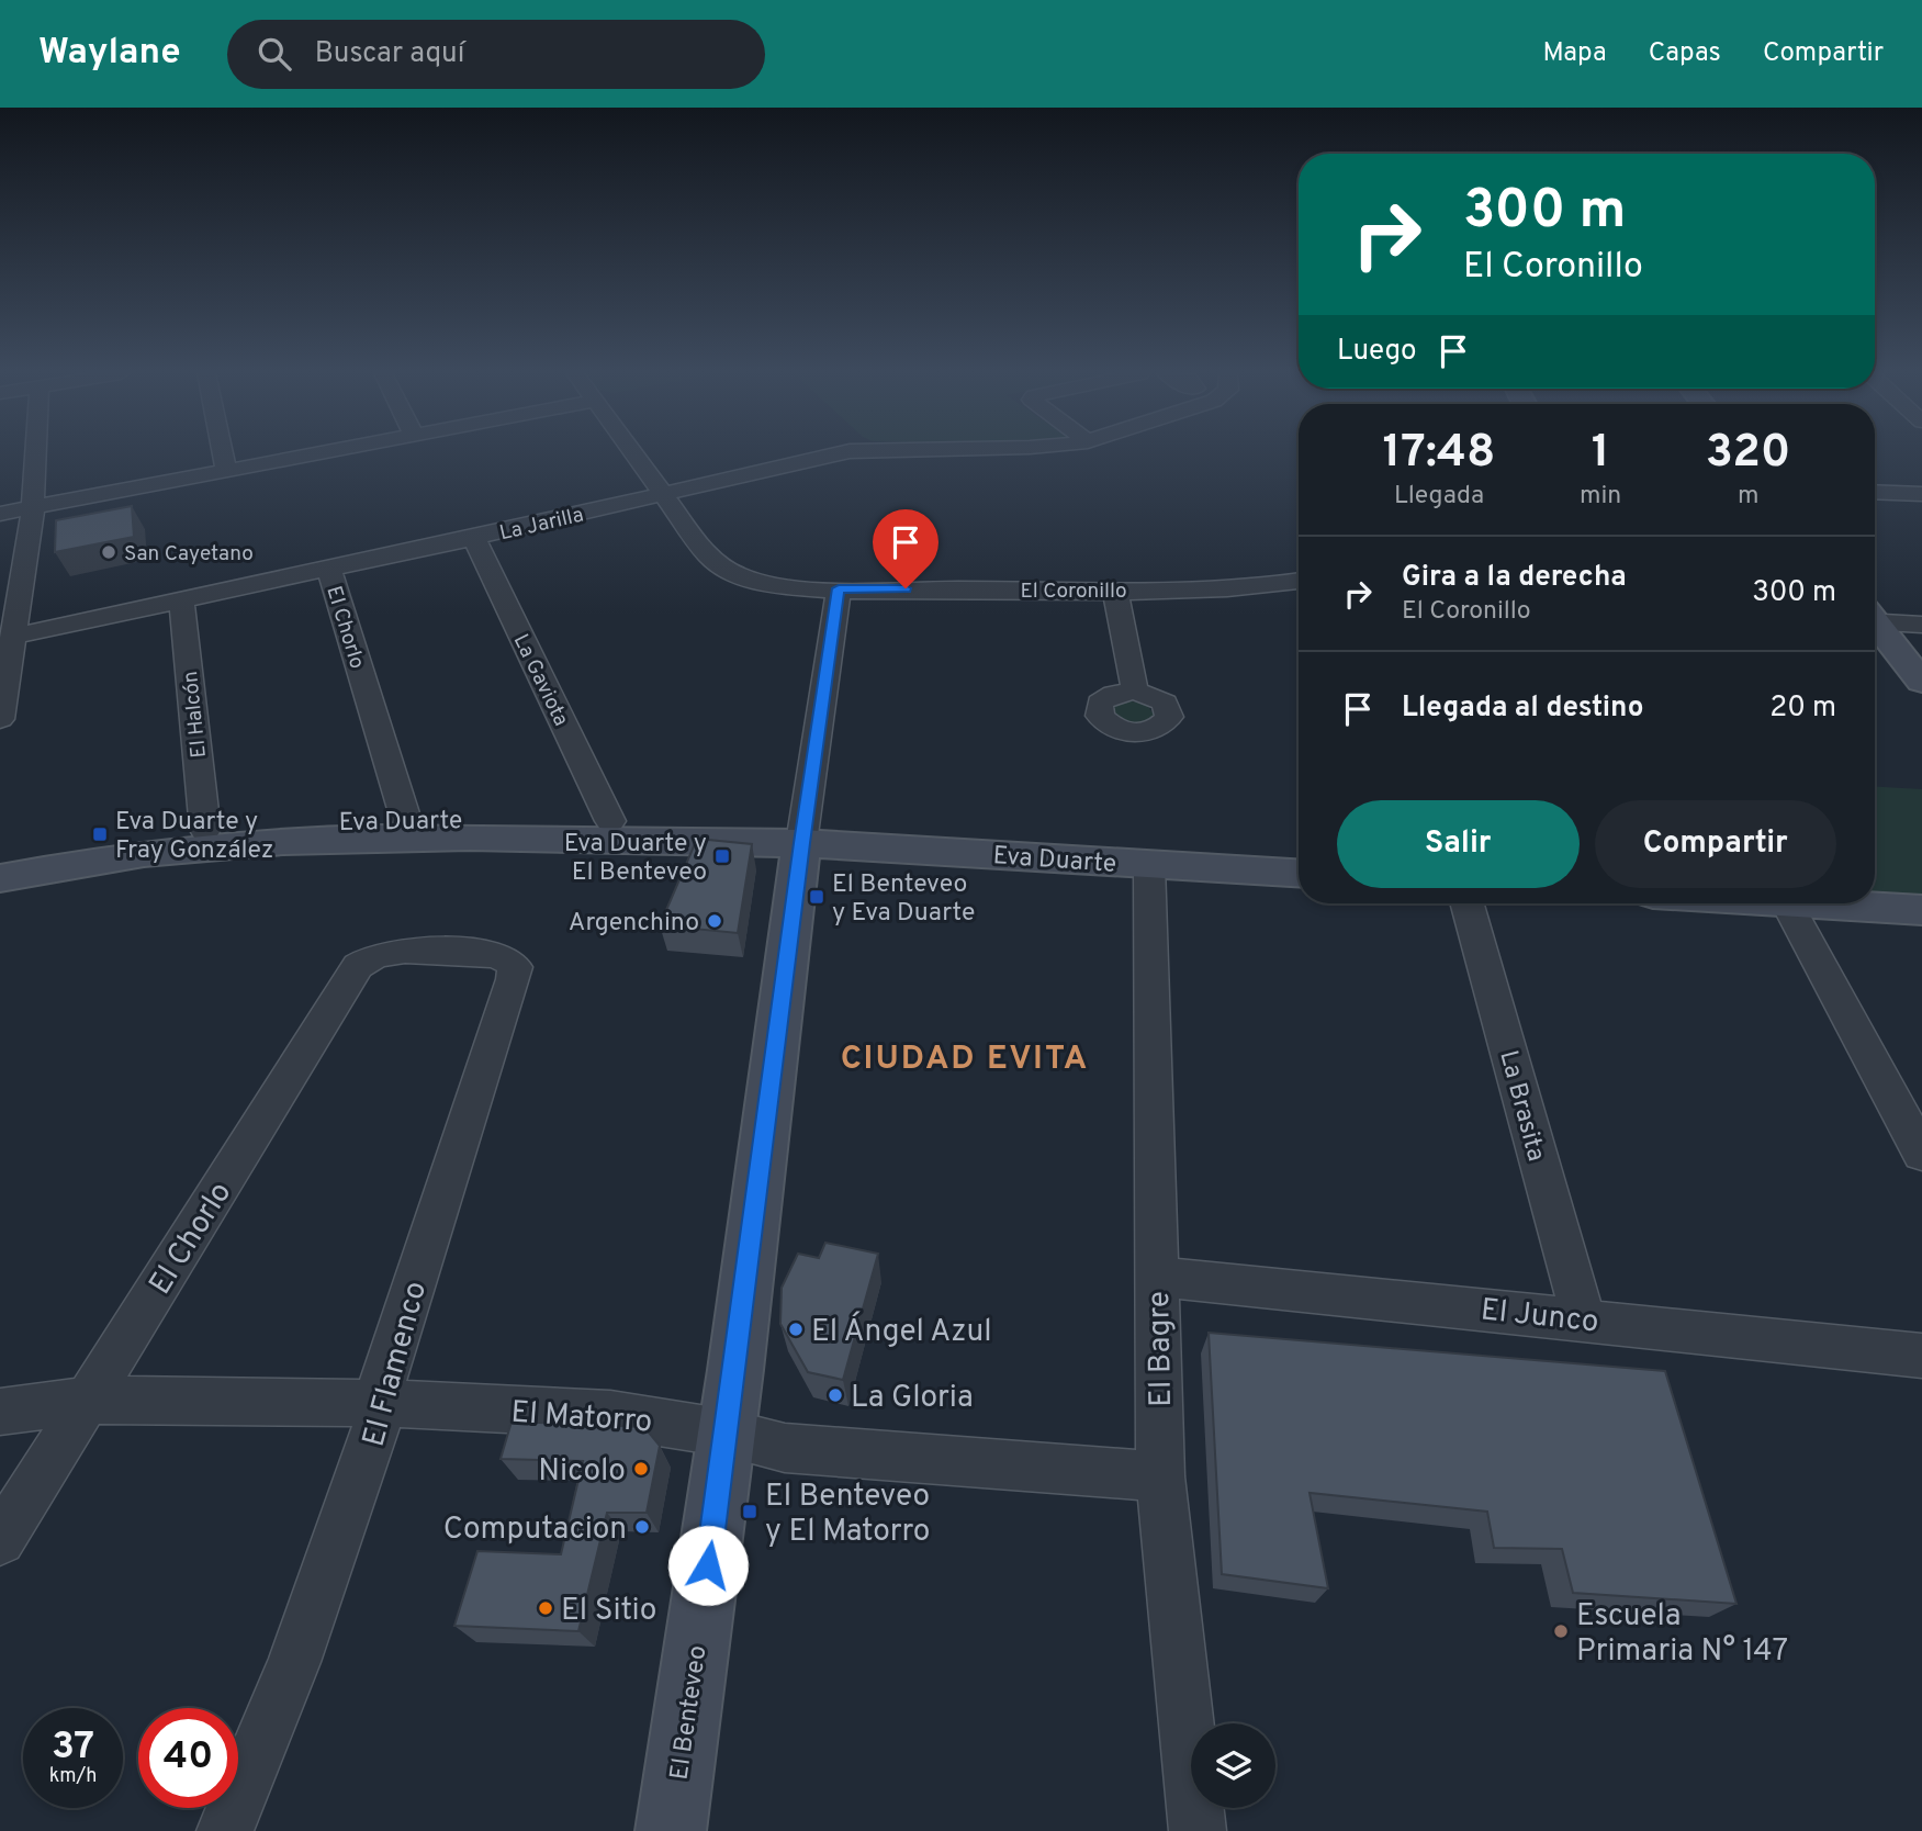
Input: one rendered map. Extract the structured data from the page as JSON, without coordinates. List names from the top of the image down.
{
  "streets": {
    "street": [
      "La Jarilla",
      "El Coronillo",
      "El Chorlo",
      "La Gaviota",
      "El Halcón",
      "Eva Duarte",
      "La Brasita",
      "El Junco",
      "El Bagre",
      "El Flamenco",
      "El Matorro",
      "El Benteveo"
    ]
  },
  "crossings": [
    ["La Jarilla", "El Coronillo"],
    ["La Jarilla", "El Chorlo"],
    ["La Jarilla", "La Gaviota"],
    ["La Jarilla", "El Halcón"],
    ["El Coronillo", "El Benteveo"],
    ["El Chorlo", "Eva Duarte"],
    ["El Chorlo", "El Flamenco"],
    ["El Chorlo", "El Matorro"],
    ["La Gaviota", "Eva Duarte"],
    ["El Halcón", "Eva Duarte"],
    ["Eva Duarte", "El Bagre"],
    ["Eva Duarte", "El Benteveo"],
    ["La Brasita", "El Junco"],
    ["El Junco", "El Bagre"],
    ["El Bagre", "El Matorro"],
    ["El Flamenco", "El Matorro"],
    ["El Matorro", "El Benteveo"]
  ],
  "districts": ["CIUDAD EVITA"],
  "places": {
    "other": [
      "San Cayetano",
      "Argenchino",
      "El Ángel Azul",
      "La Gloria",
      "Nicolo",
      "Computacion",
      "El Sitio",
      "Escuela Primaria N° 147"
    ],
    "transit": [
      "Eva Duarte y Fray González",
      "Eva Duarte y El Benteveo",
      "El Benteveo y Eva Duarte",
      "El Benteveo y El Matorro"
    ]
  },
  "page": {
    "header": "Waylane",
    "search": "Buscar aquí",
    "nav": ["Mapa", "Capas", "Compartir"],
    "turn": ["300 m", "El Coronillo"],
    "then": "Luego",
    "eta": [
      "17:48",
      "Llegada",
      "1",
      "min",
      "320",
      "m"
    ],
    "list": [
      {
        "name": "Gira a la derecha",
        "note": "El Coronillo",
        "value": "300 m"
      },
      {
        "name": "Llegada al destino",
        "value": "20 m"
      }
    ],
    "buttons": ["Salir", "Compartir"],
    "speed": "37 km/h",
    "limit": "40"
  }
}
